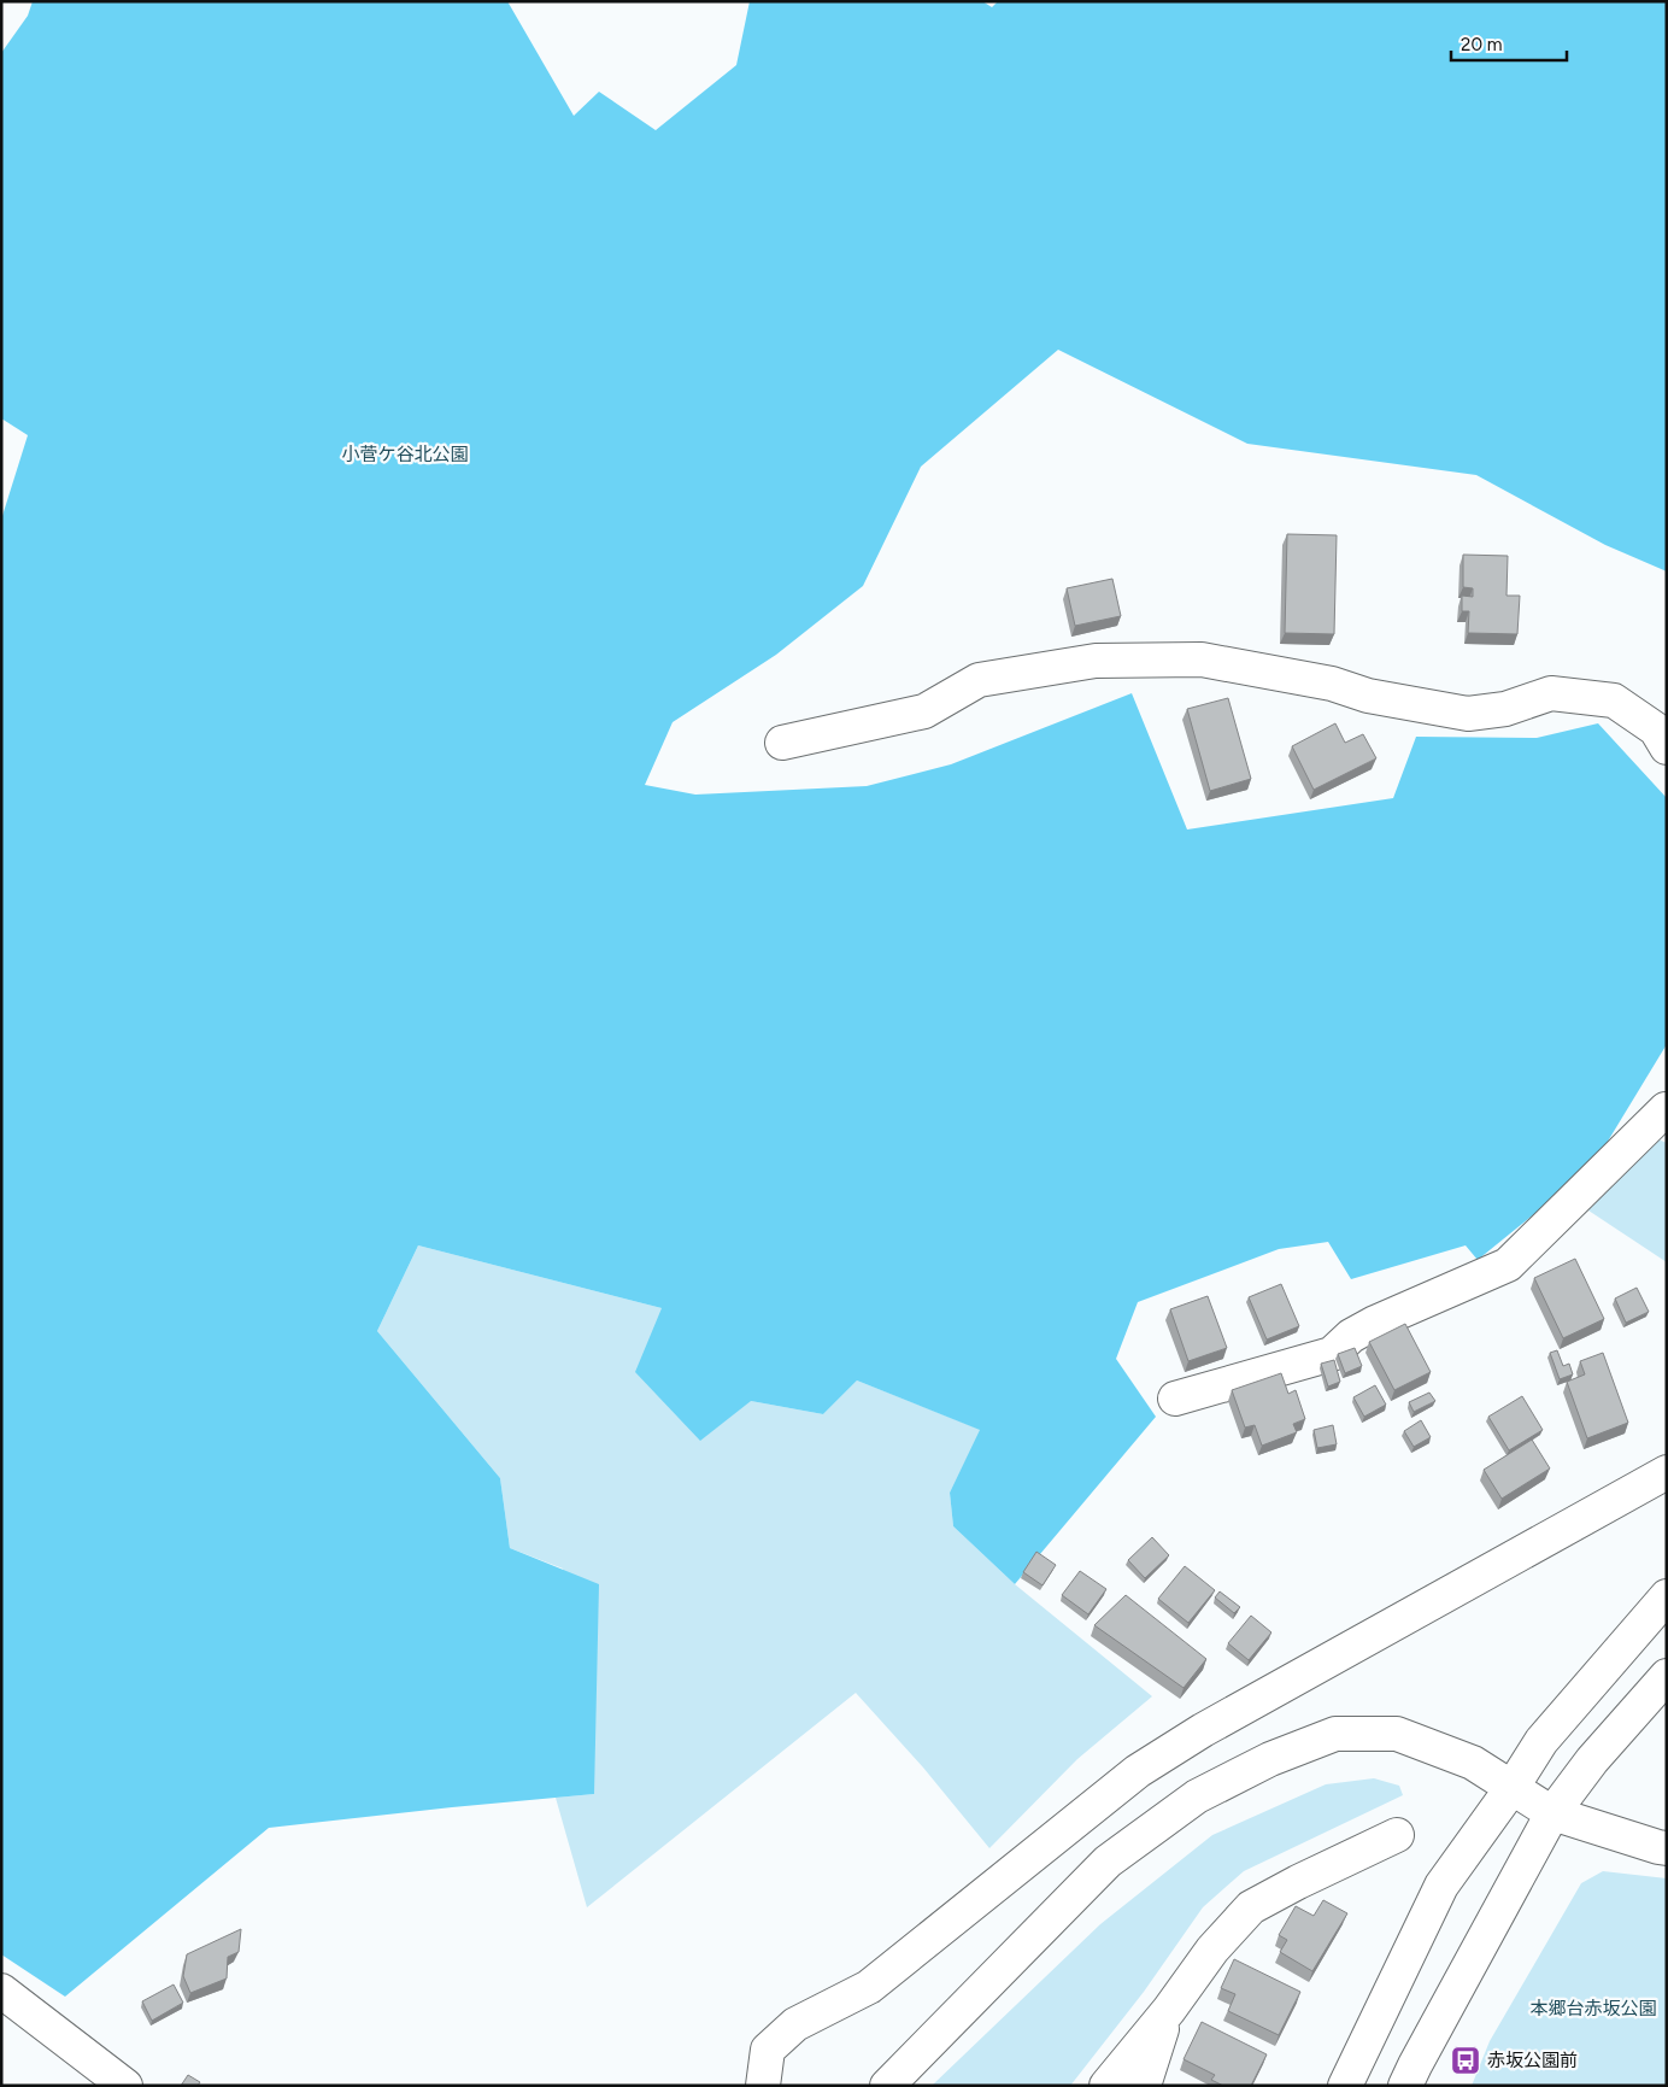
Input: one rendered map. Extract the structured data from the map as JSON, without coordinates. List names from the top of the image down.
{
  "parks": ["小菅ケ谷北公園", "本郷台赤坂公園"],
  "places": {
    "bus stop": ["赤坂公園前"]
  },
  "scale_bar": "20 m"
}
